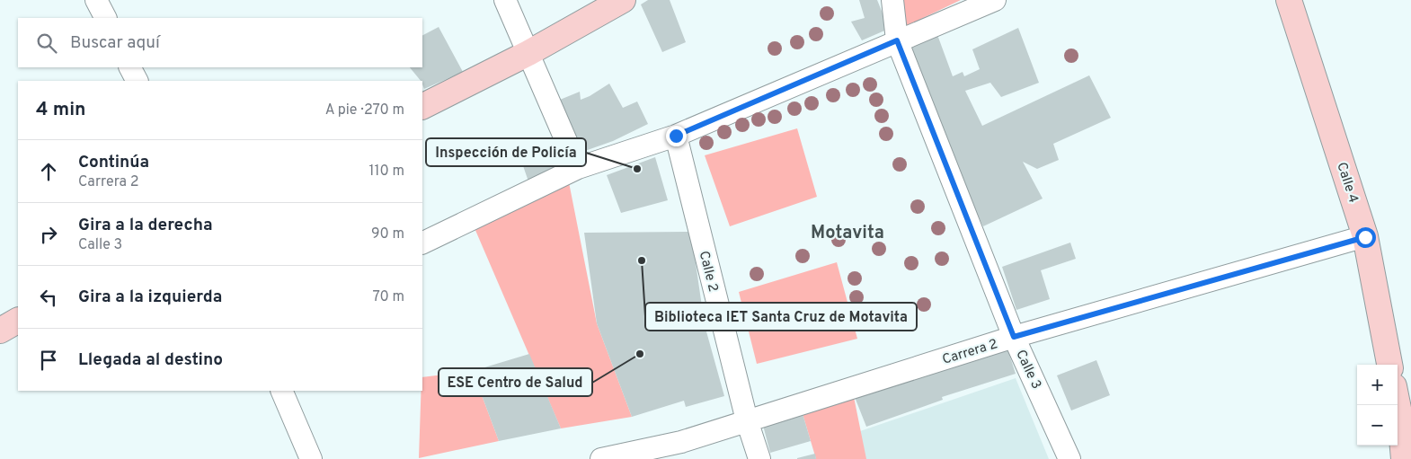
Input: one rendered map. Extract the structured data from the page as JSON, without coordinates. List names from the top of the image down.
{
  "streets": {
    "main road": ["Calle 4"],
    "street": ["Calle 2", "Carrera 2", "Calle 3"]
  },
  "crossings": [
    ["Calle 4", "Carrera 2"],
    ["Calle 2", "Carrera 2"],
    ["Carrera 2", "Calle 3"]
  ],
  "districts": ["Motavita"],
  "places": ["Inspección de Policía", "Biblioteca IET Santa Cruz de Motavita", "ESE Centro de Salud"],
  "page": {
    "search": "Buscar aquí",
    "heading": ["4 min", "A pie · 270 m"],
    "list": [
      ["Continúa", "Carrera 2", "110 m"],
      ["Gira a la derecha", "Calle 3", "90 m"],
      ["Gira a la izquierda", "70 m"],
      "Llegada al destino"
    ],
    "map_buttons": ["+", "−"]
  }
}
